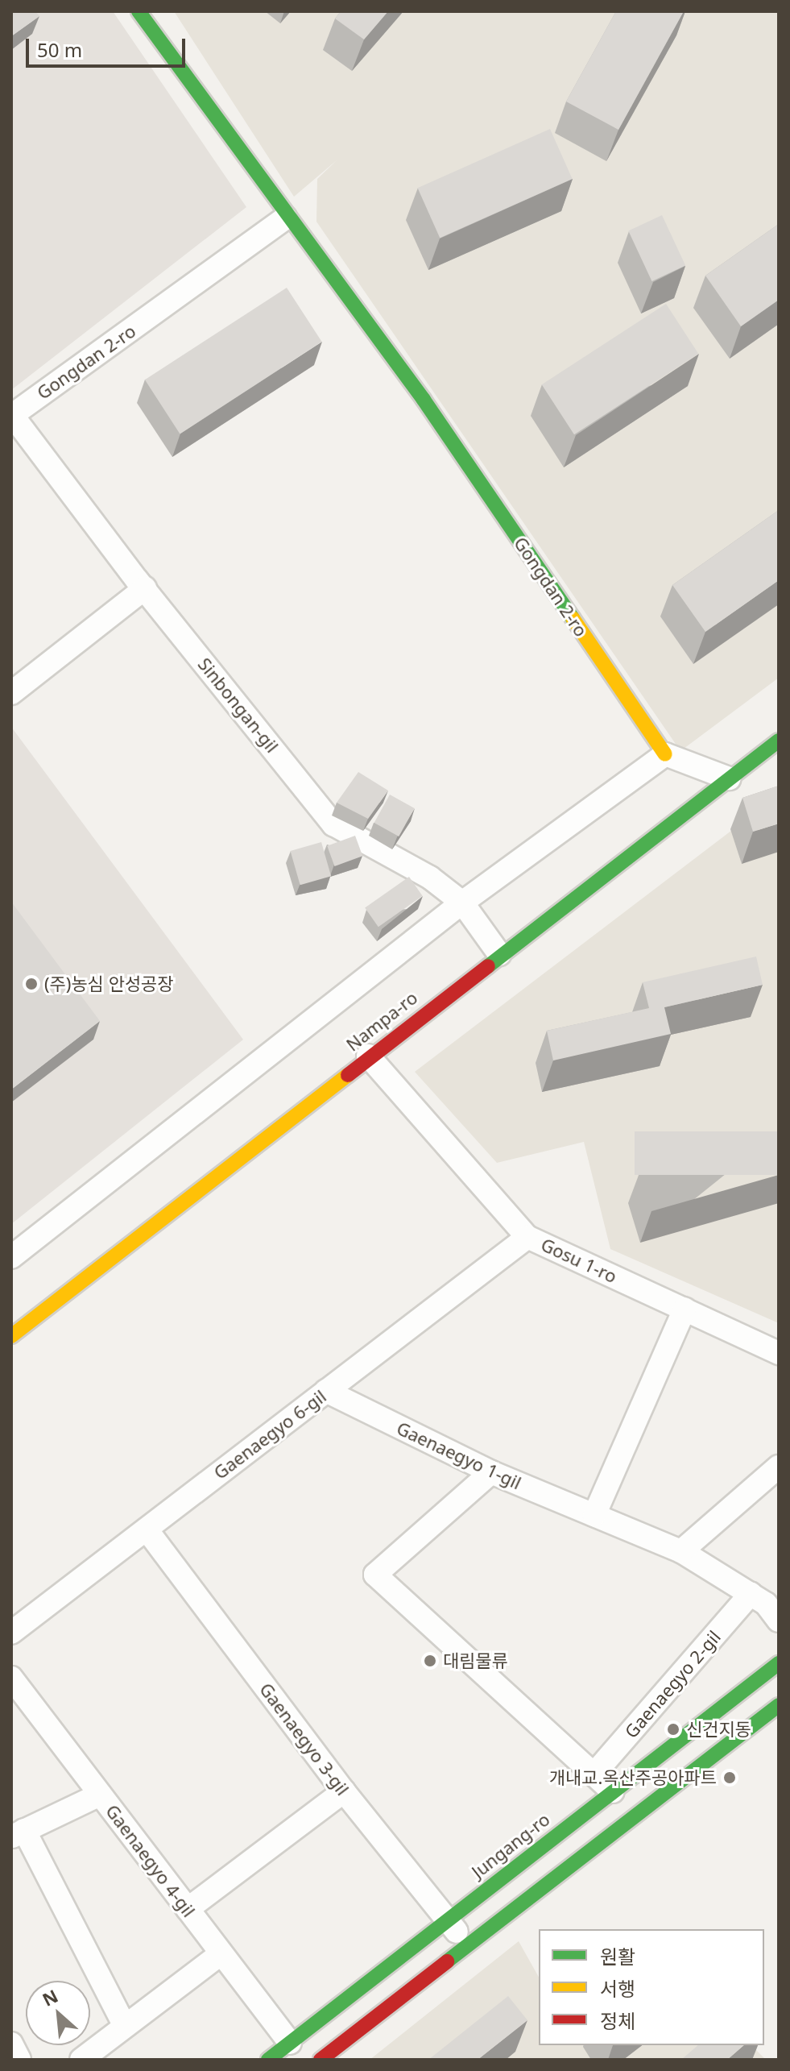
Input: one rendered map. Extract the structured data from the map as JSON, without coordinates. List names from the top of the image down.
{
  "streets": {
    "street": [
      "Gongdan 2-ro",
      "Sinbongan-gil",
      "Nampa-ro",
      "Gosu 1-ro",
      "Gaenaegyo 6-gil",
      "Gaenaegyo 1-gil",
      "Gaenaegyo 2-gil",
      "Gaenaegyo 3-gil",
      "Jungang-ro",
      "Gaenaegyo 4-gil"
    ]
  },
  "crossings": [
    ["Gongdan 2-ro", "Sinbongan-gil"],
    ["Sinbongan-gil", "Nampa-ro"],
    ["Nampa-ro", "Gosu 1-ro"],
    ["Gosu 1-ro", "Gaenaegyo 6-gil"],
    ["Gaenaegyo 6-gil", "Gaenaegyo 1-gil"],
    ["Gaenaegyo 6-gil", "Gaenaegyo 3-gil"],
    ["Gaenaegyo 1-gil", "Gaenaegyo 2-gil"],
    ["Gaenaegyo 3-gil", "Jungang-ro"],
    ["Jungang-ro", "Gaenaegyo 4-gil"]
  ],
  "places": [
    "(주)농심 안성공장",
    "대림물류",
    "신건지동",
    "개내교.옥산주공아파트"
  ],
  "legend": ["원활", "서행", "정체"],
  "scale_bar": "50 m",
  "north": "top left"
}
